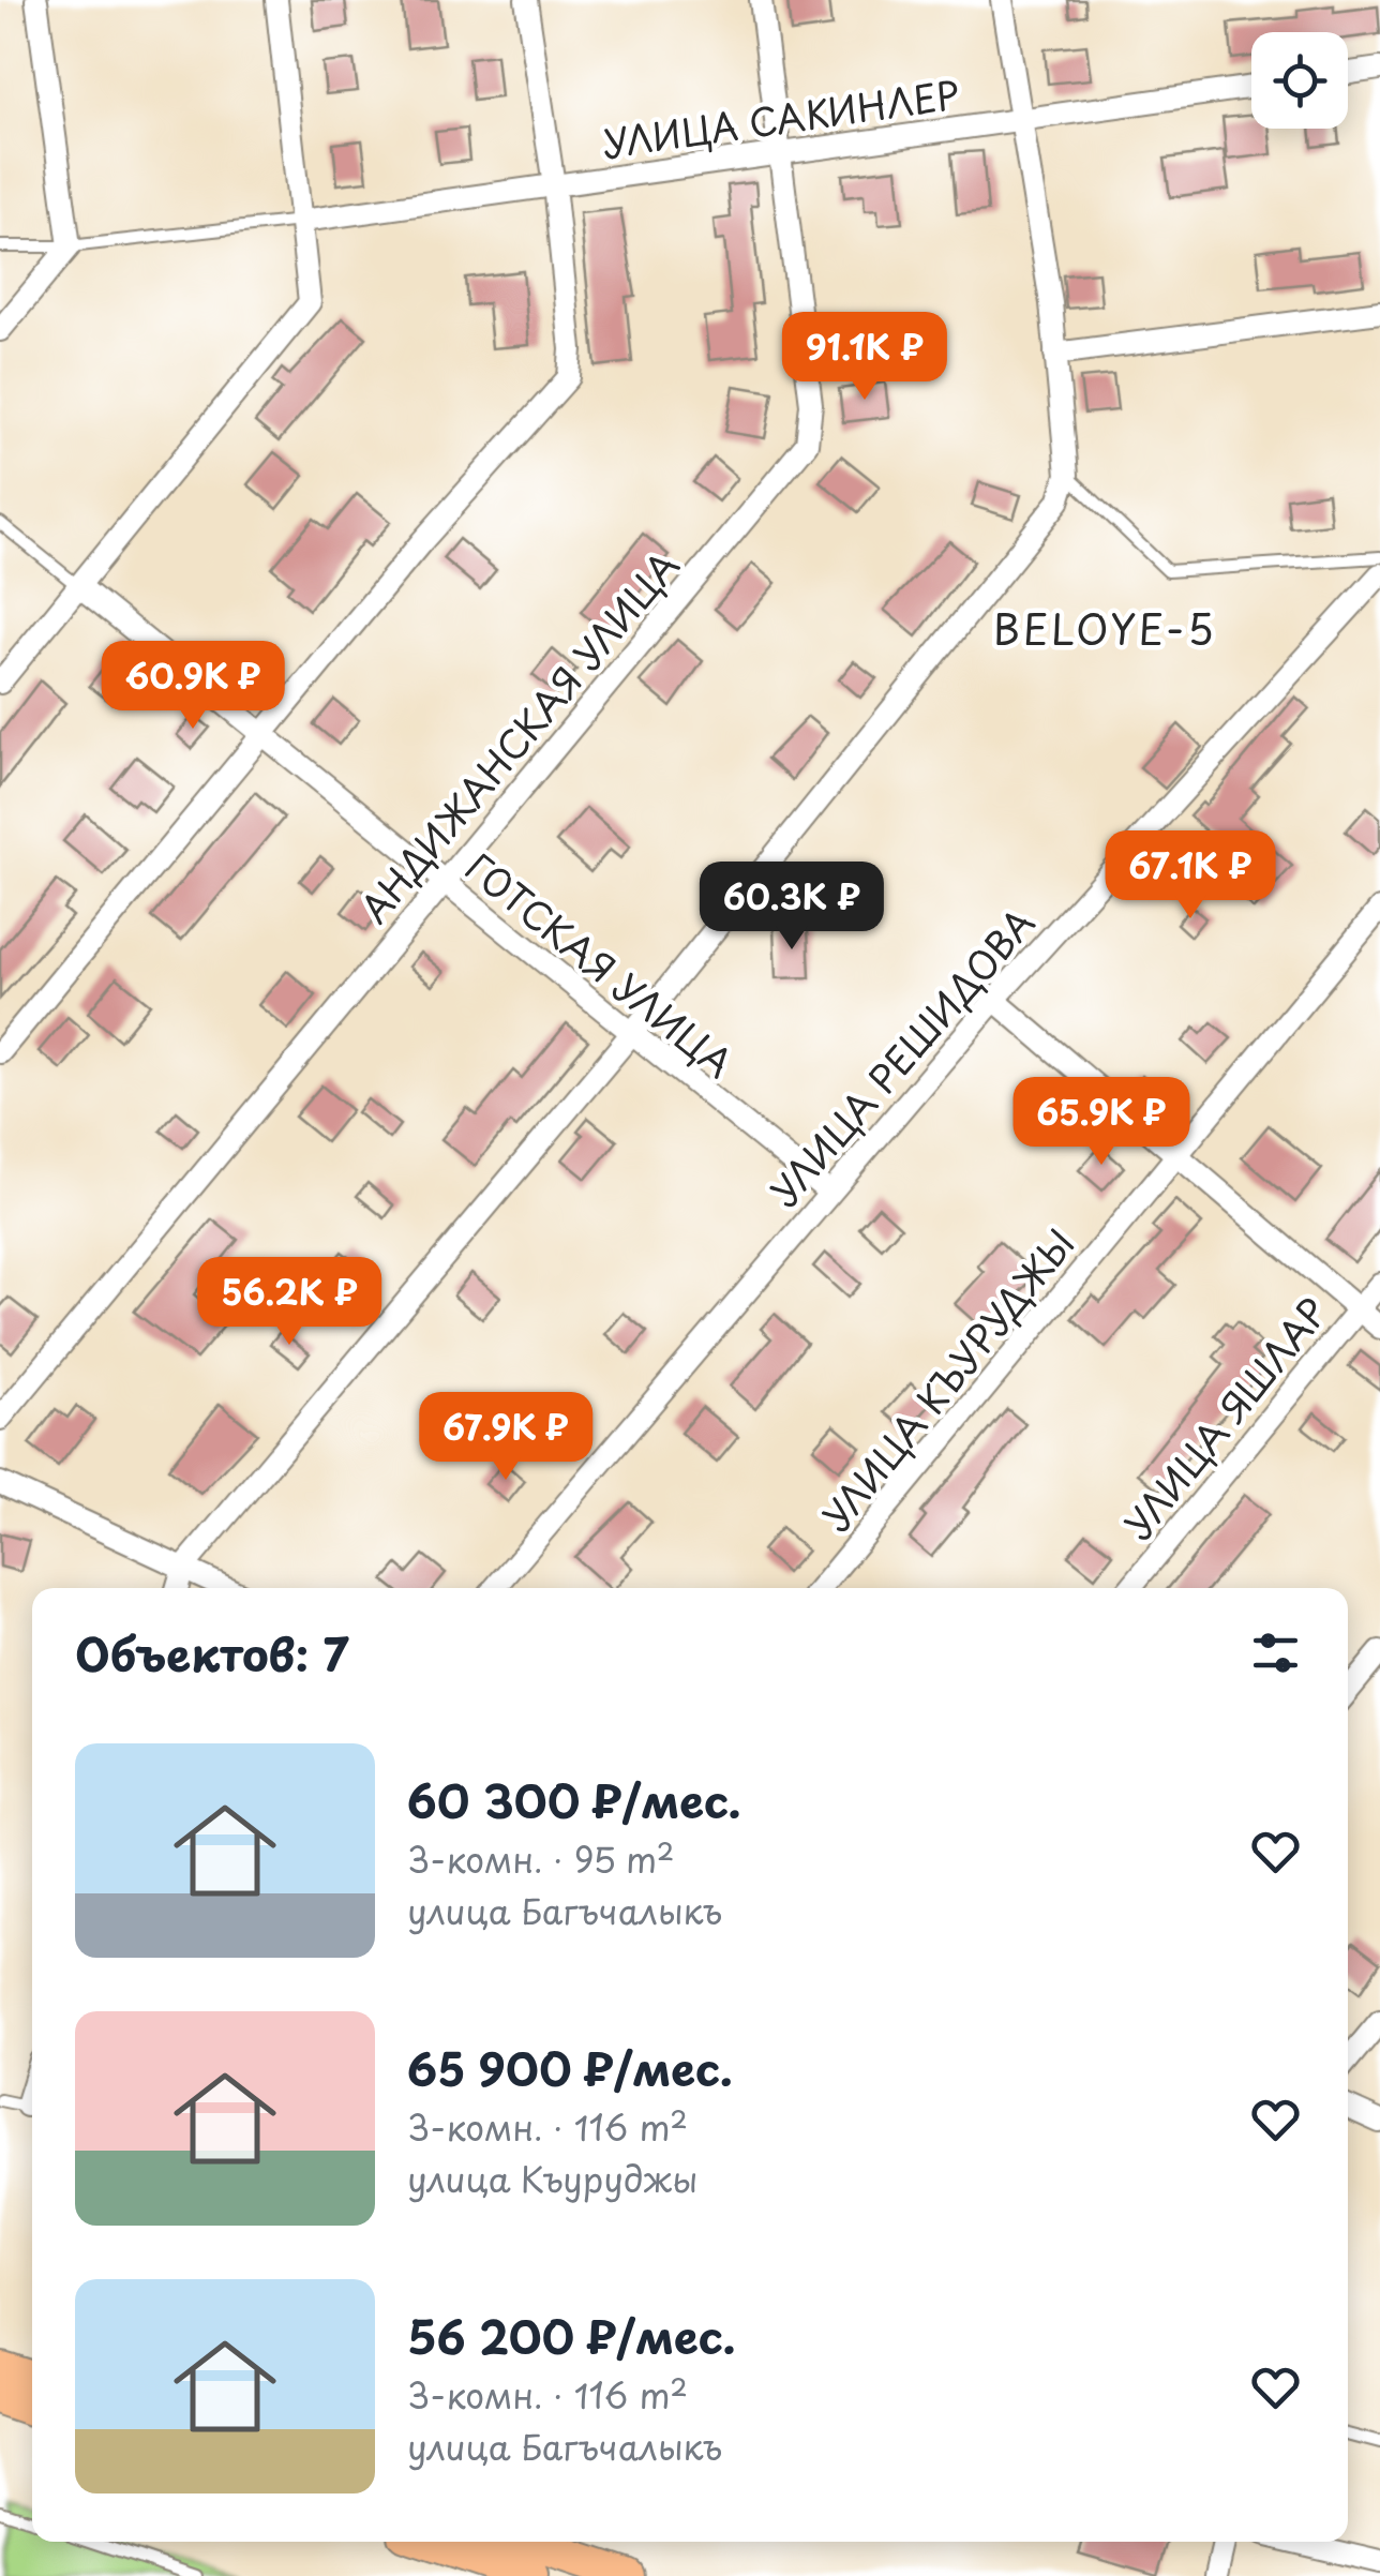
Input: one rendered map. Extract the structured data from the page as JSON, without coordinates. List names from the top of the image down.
{
  "streets": {
    "street": [
      "УЛИЦА САКИНЛЕР",
      "АНДИЖАНСКАЯ УЛИЦА",
      "ГОТСКАЯ УЛИЦА",
      "УЛИЦА РЕШИДОВА",
      "УЛИЦА КЪУРУДЖЫ",
      "УЛИЦА ЯШЛАР"
    ]
  },
  "crossings": [
    ["УЛИЦА САКИНЛЕР", "АНДИЖАНСКАЯ УЛИЦА"],
    ["АНДИЖАНСКАЯ УЛИЦА", "ГОТСКАЯ УЛИЦА"],
    ["ГОТСКАЯ УЛИЦА", "УЛИЦА РЕШИДОВА"]
  ],
  "districts": ["BELOYE-5"],
  "page": {
    "price": [
      "91.1K ₽",
      "60.9K ₽",
      "67.1K ₽",
      "60.3K ₽",
      "65.9K ₽",
      "56.2K ₽",
      "67.9K ₽"
    ],
    "heading": "Объектов: 7",
    "list": [
      {
        "name": "60 300 ₽/мес.",
        "note": "3-комн. · 95 m² · улица Багъчалыкъ"
      },
      {
        "name": "65 900 ₽/мес.",
        "note": "3-комн. · 116 m² · улица Къуруджы"
      },
      {
        "name": "56 200 ₽/мес.",
        "note": "3-комн. · 116 m² · улица Багъчалыкъ"
      }
    ]
  }
}
